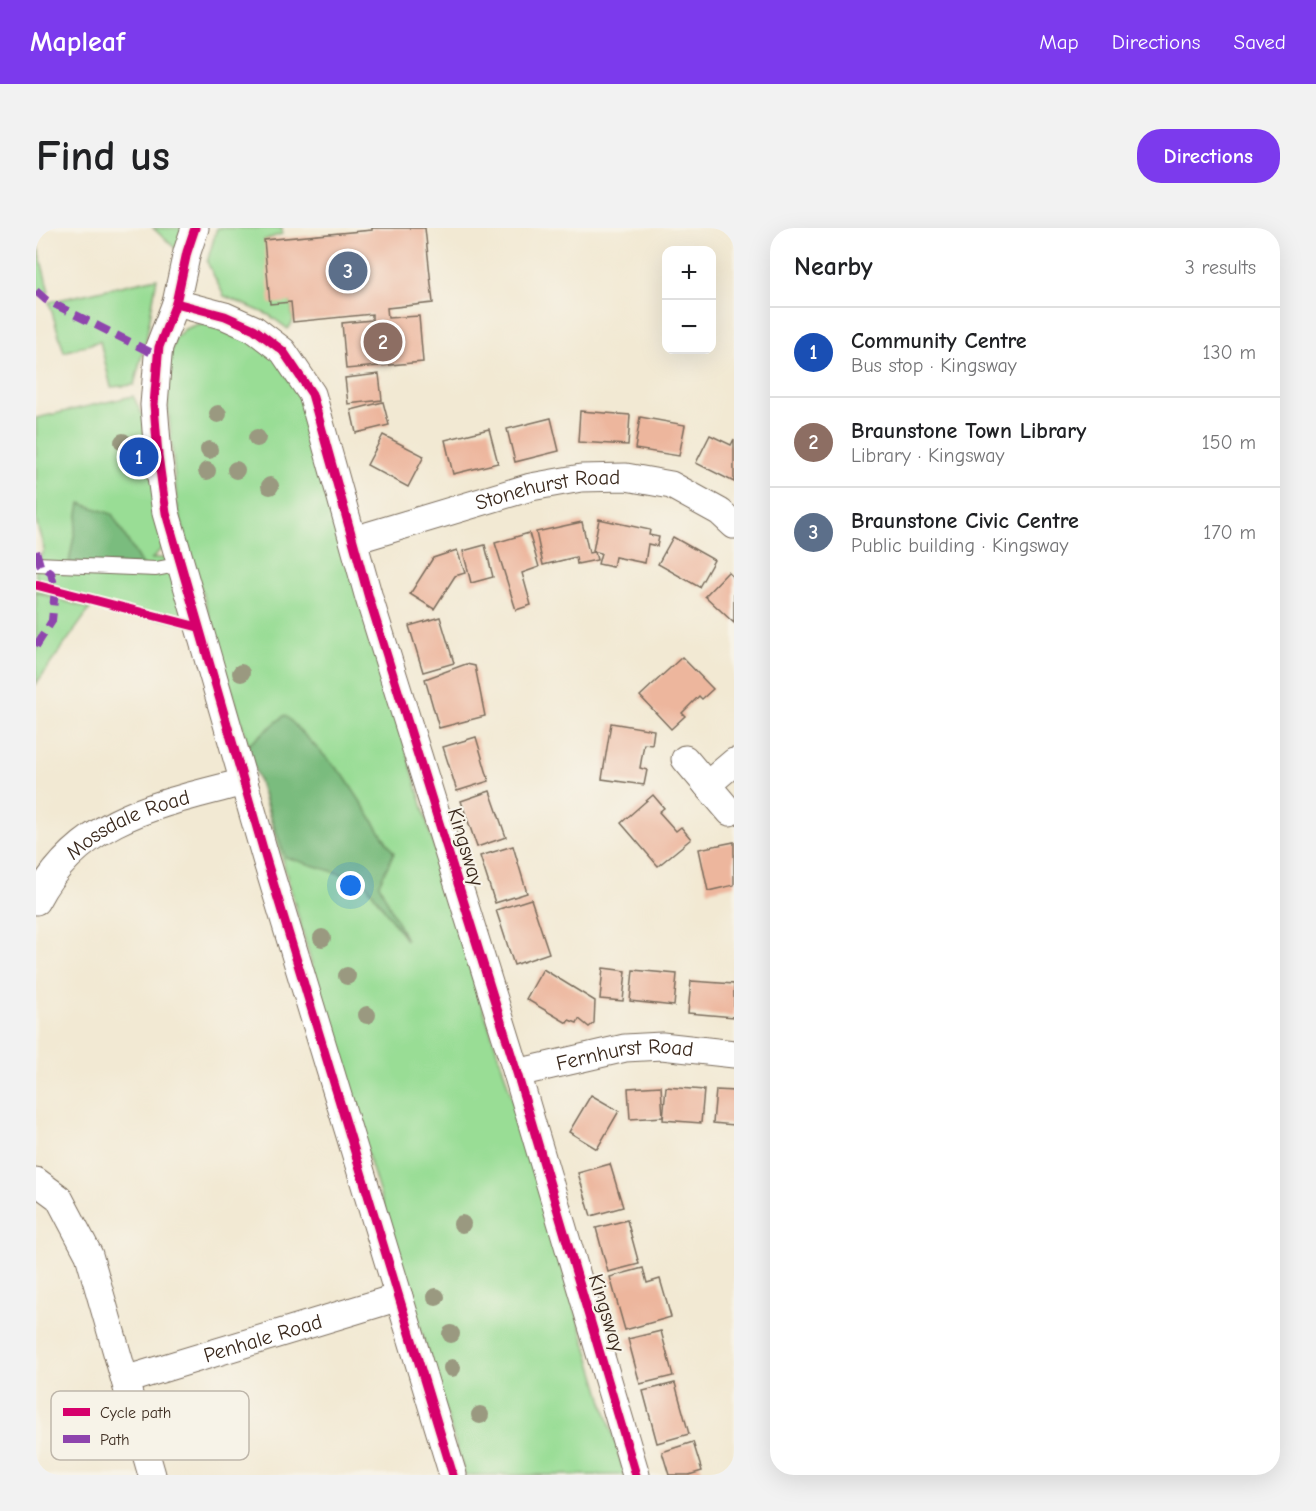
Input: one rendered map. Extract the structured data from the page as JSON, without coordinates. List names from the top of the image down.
{
  "streets": {
    "street": [
      "Stonehurst Road",
      "Mossdale Road",
      "Kingsway",
      "Fernhurst Road",
      "Penhale Road"
    ]
  },
  "crossings": [
    ["Stonehurst Road", "Kingsway"],
    ["Kingsway", "Fernhurst Road"]
  ],
  "legend": ["Cycle path", "Path"],
  "page": {
    "header": "Mapleaf",
    "nav": ["Map", "Directions", "Saved"],
    "buttons": "Directions",
    "title": "Find us",
    "heading": ["Nearby", "3 results"],
    "map_buttons": ["+", "−"],
    "pins": ["3", "2", "1"],
    "list": [
      {
        "mark": "1",
        "name": "Community Centre",
        "note": "Bus stop · Kingsway",
        "value": "130 m"
      },
      {
        "mark": "2",
        "name": "Braunstone Town Library",
        "note": "Library · Kingsway",
        "value": "150 m"
      },
      {
        "mark": "3",
        "name": "Braunstone Civic Centre",
        "note": "Public building · Kingsway",
        "value": "170 m"
      }
    ]
  }
}
